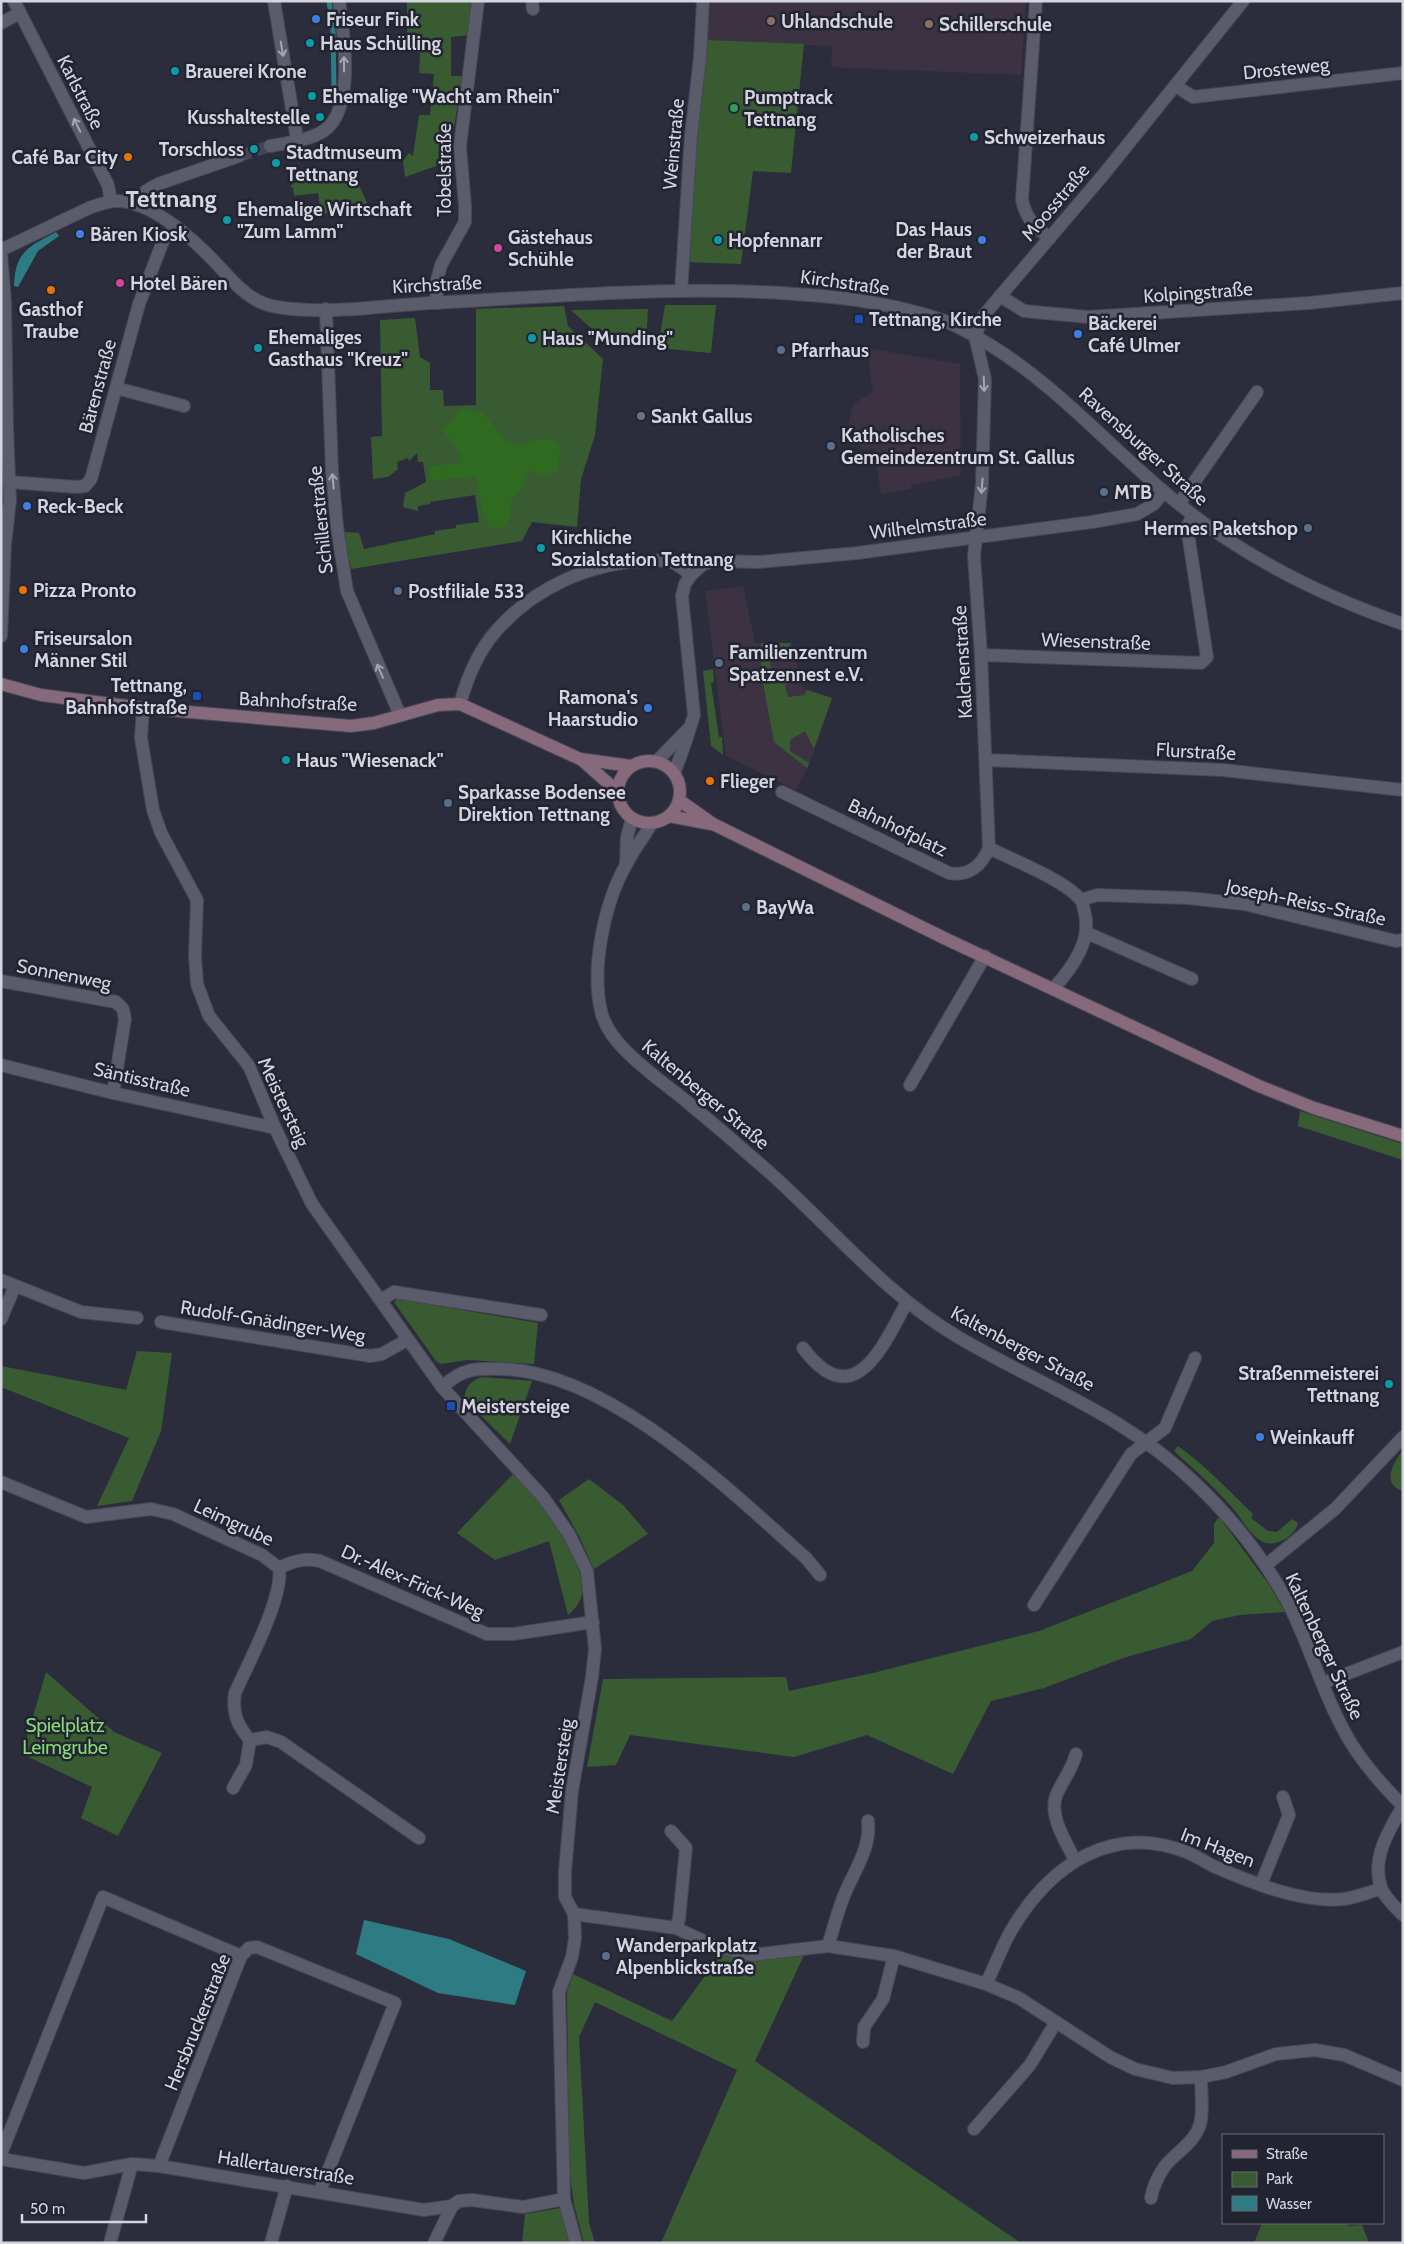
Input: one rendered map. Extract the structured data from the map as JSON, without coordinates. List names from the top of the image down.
{
  "streets": {
    "main road": ["Bahnhofstraße"],
    "street": [
      "Drosteweg",
      "Karlstraße",
      "Weinstraße",
      "Tobelstraße",
      "Moosstraße",
      "Kirchstraße",
      "Kolpingstraße",
      "Bärenstraße",
      "Ravensburger Straße",
      "Schillerstraße",
      "Wilhelmstraße",
      "Wiesenstraße",
      "Kalchenstraße",
      "Flurstraße",
      "Bahnhofplatz",
      "Joseph-Reiss-Straße",
      "Sonnenweg",
      "Säntisstraße",
      "Kaltenberger Straße",
      "Meistersteig",
      "Rudolf-Gnädinger-Weg",
      "Leimgrube",
      "Dr.-Alex-Frick-Weg",
      "Im Hagen",
      "Hersbruckerstraße",
      "Hallertauerstraße"
    ]
  },
  "crossings": [
    ["Drosteweg", "Moosstraße"],
    ["Karlstraße", "Kirchstraße"],
    ["Weinstraße", "Kirchstraße"],
    ["Tobelstraße", "Kirchstraße"],
    ["Moosstraße", "Kirchstraße"],
    ["Moosstraße", "Kolpingstraße"],
    ["Moosstraße", "Ravensburger Straße"],
    ["Moosstraße", "Kalchenstraße"],
    ["Kirchstraße", "Bärenstraße"],
    ["Kirchstraße", "Ravensburger Straße"],
    ["Kirchstraße", "Schillerstraße"],
    ["Kirchstraße", "Kalchenstraße"],
    ["Ravensburger Straße", "Wilhelmstraße"],
    ["Ravensburger Straße", "Wiesenstraße"],
    ["Ravensburger Straße", "Kalchenstraße"],
    ["Schillerstraße", "Bahnhofstraße"],
    ["Wilhelmstraße", "Kalchenstraße"],
    ["Wiesenstraße", "Kalchenstraße"],
    ["Kalchenstraße", "Flurstraße"],
    ["Kalchenstraße", "Bahnhofplatz"],
    ["Bahnhofstraße", "Kaltenberger Straße"],
    ["Bahnhofstraße", "Meistersteig"],
    ["Sonnenweg", "Säntisstraße"],
    ["Säntisstraße", "Meistersteig"],
    ["Meistersteig", "Rudolf-Gnädinger-Weg"],
    ["Meistersteig", "Dr.-Alex-Frick-Weg"],
    ["Meistersteig", "Hallertauerstraße"],
    ["Leimgrube", "Dr.-Alex-Frick-Weg"],
    ["Hersbruckerstraße", "Hallertauerstraße"]
  ],
  "one_way": ["Karlstraße", "Schillerstraße", "Kalchenstraße"],
  "districts": ["Tettnang"],
  "parks": ["Spielplatz Leimgrube"],
  "places": {
    "other": [
      "Friseur Fink",
      "Uhlandschule",
      "Schillerschule",
      "Haus Schülling",
      "Brauerei Krone",
      "Ehemalige \"Wacht am Rhein\"",
      "Pumptrack Tettnang",
      "Kusshaltestelle",
      "Schweizerhaus",
      "Torschloss",
      "Café Bar City",
      "Stadtmuseum Tettnang",
      "Ehemalige Wirtschaft \"Zum Lamm\"",
      "Bären Kiosk",
      "Hopfennarr",
      "Das Haus der Braut",
      "Gästehaus Schühle",
      "Hotel Bären",
      "Gasthof Traube",
      "Bäckerei Café Ulmer",
      "Haus \"Munding\"",
      "Ehemaliges Gasthaus \"Kreuz\"",
      "Pfarrhaus",
      "Sankt Gallus",
      "Katholisches Gemeindezentrum St. Gallus",
      "MTB",
      "Reck-Beck",
      "Hermes Paketshop",
      "Kirchliche Sozialstation Tettnang",
      "Pizza Pronto",
      "Postfiliale 533",
      "Friseursalon Männer Stil",
      "Familienzentrum Spatzennest e.V.",
      "Ramona's Haarstudio",
      "Haus \"Wiesenack\"",
      "Flieger",
      "Sparkasse Bodensee Direktion Tettnang",
      "BayWa",
      "Straßenmeisterei Tettnang",
      "Weinkauff",
      "Wanderparkplatz Alpenblickstraße"
    ],
    "transit": ["Tettnang, Kirche", "Tettnang, Bahnhofstraße", "Meistersteige"]
  },
  "legend": ["Straße", "Park", "Wasser"],
  "scale_bar": "50 m"
}
